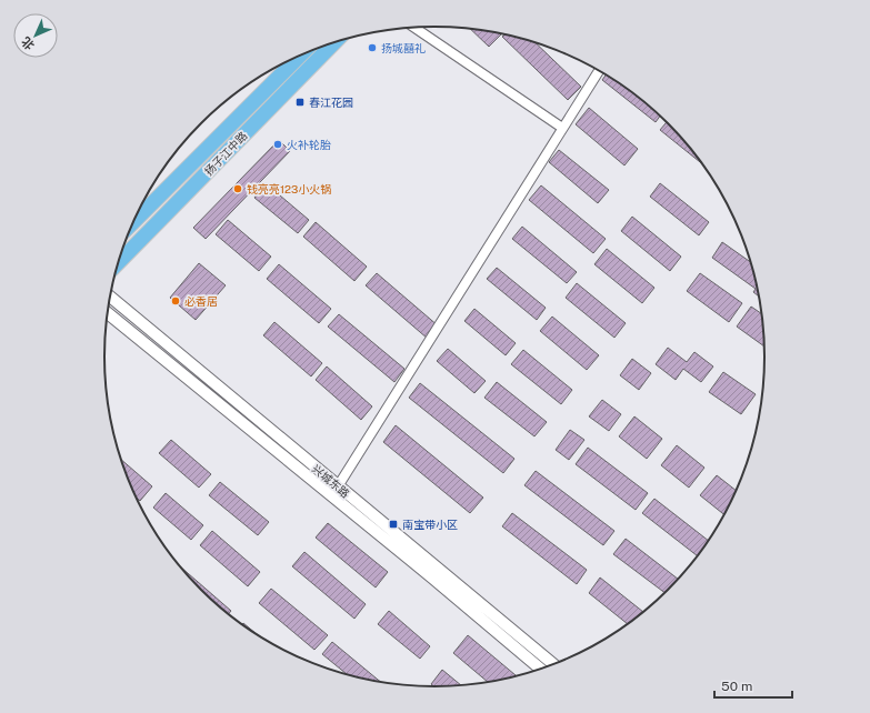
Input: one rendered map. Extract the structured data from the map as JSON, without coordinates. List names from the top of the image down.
{
  "streets": {
    "main road": ["扬子江中路"],
    "street": ["兴城东路"]
  },
  "places": {
    "other": [
      "扬城囍礼",
      "火补轮胎",
      "钱亮亮123小火锅",
      "必香居"
    ],
    "transit": ["春江花园", "南宝带小区"]
  },
  "scale_bar": "50 m",
  "north": "bottom left"
}
